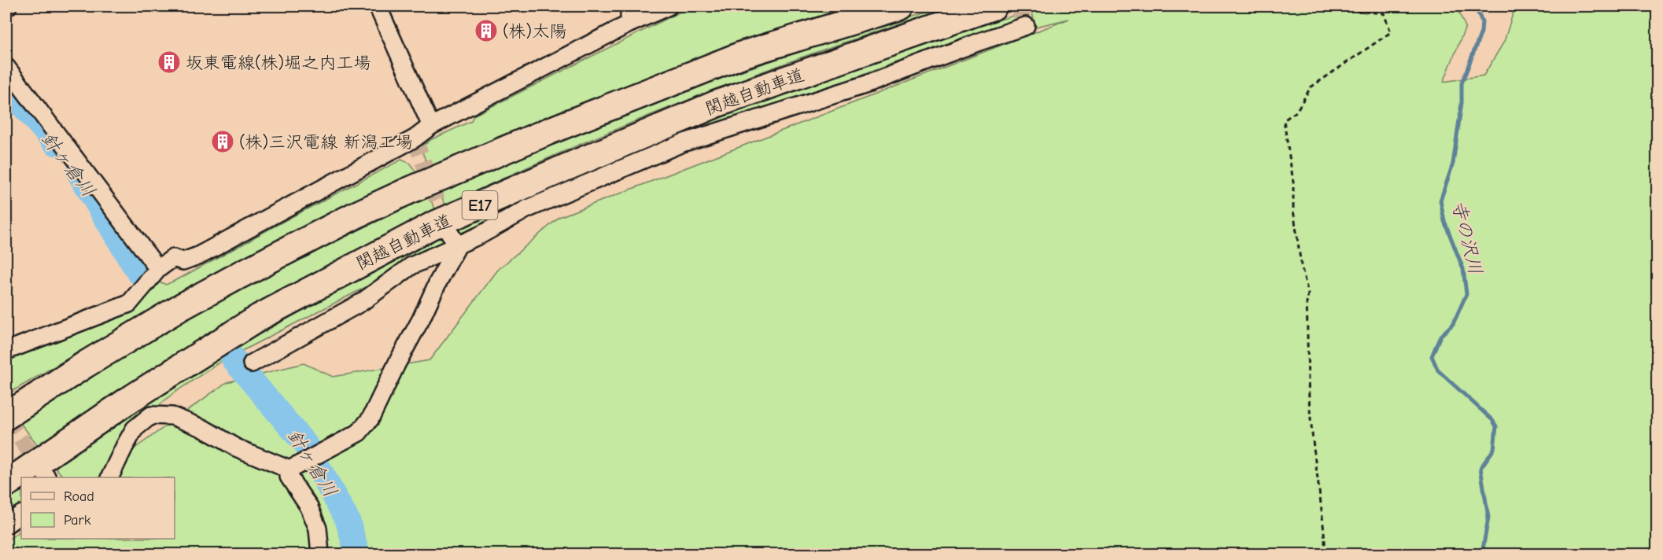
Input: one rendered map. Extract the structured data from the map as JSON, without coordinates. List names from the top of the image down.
{
  "streets": {
    "highway": ["関越自動車道", "E17"]
  },
  "water": ["針ヶ倉川", "寺の沢川"],
  "places": {
    "building": ["(株)太陽", "坂東電線(株)堀之内工場", "(株)三沢電線 新潟工場"]
  },
  "legend": ["Road", "Park"]
}
